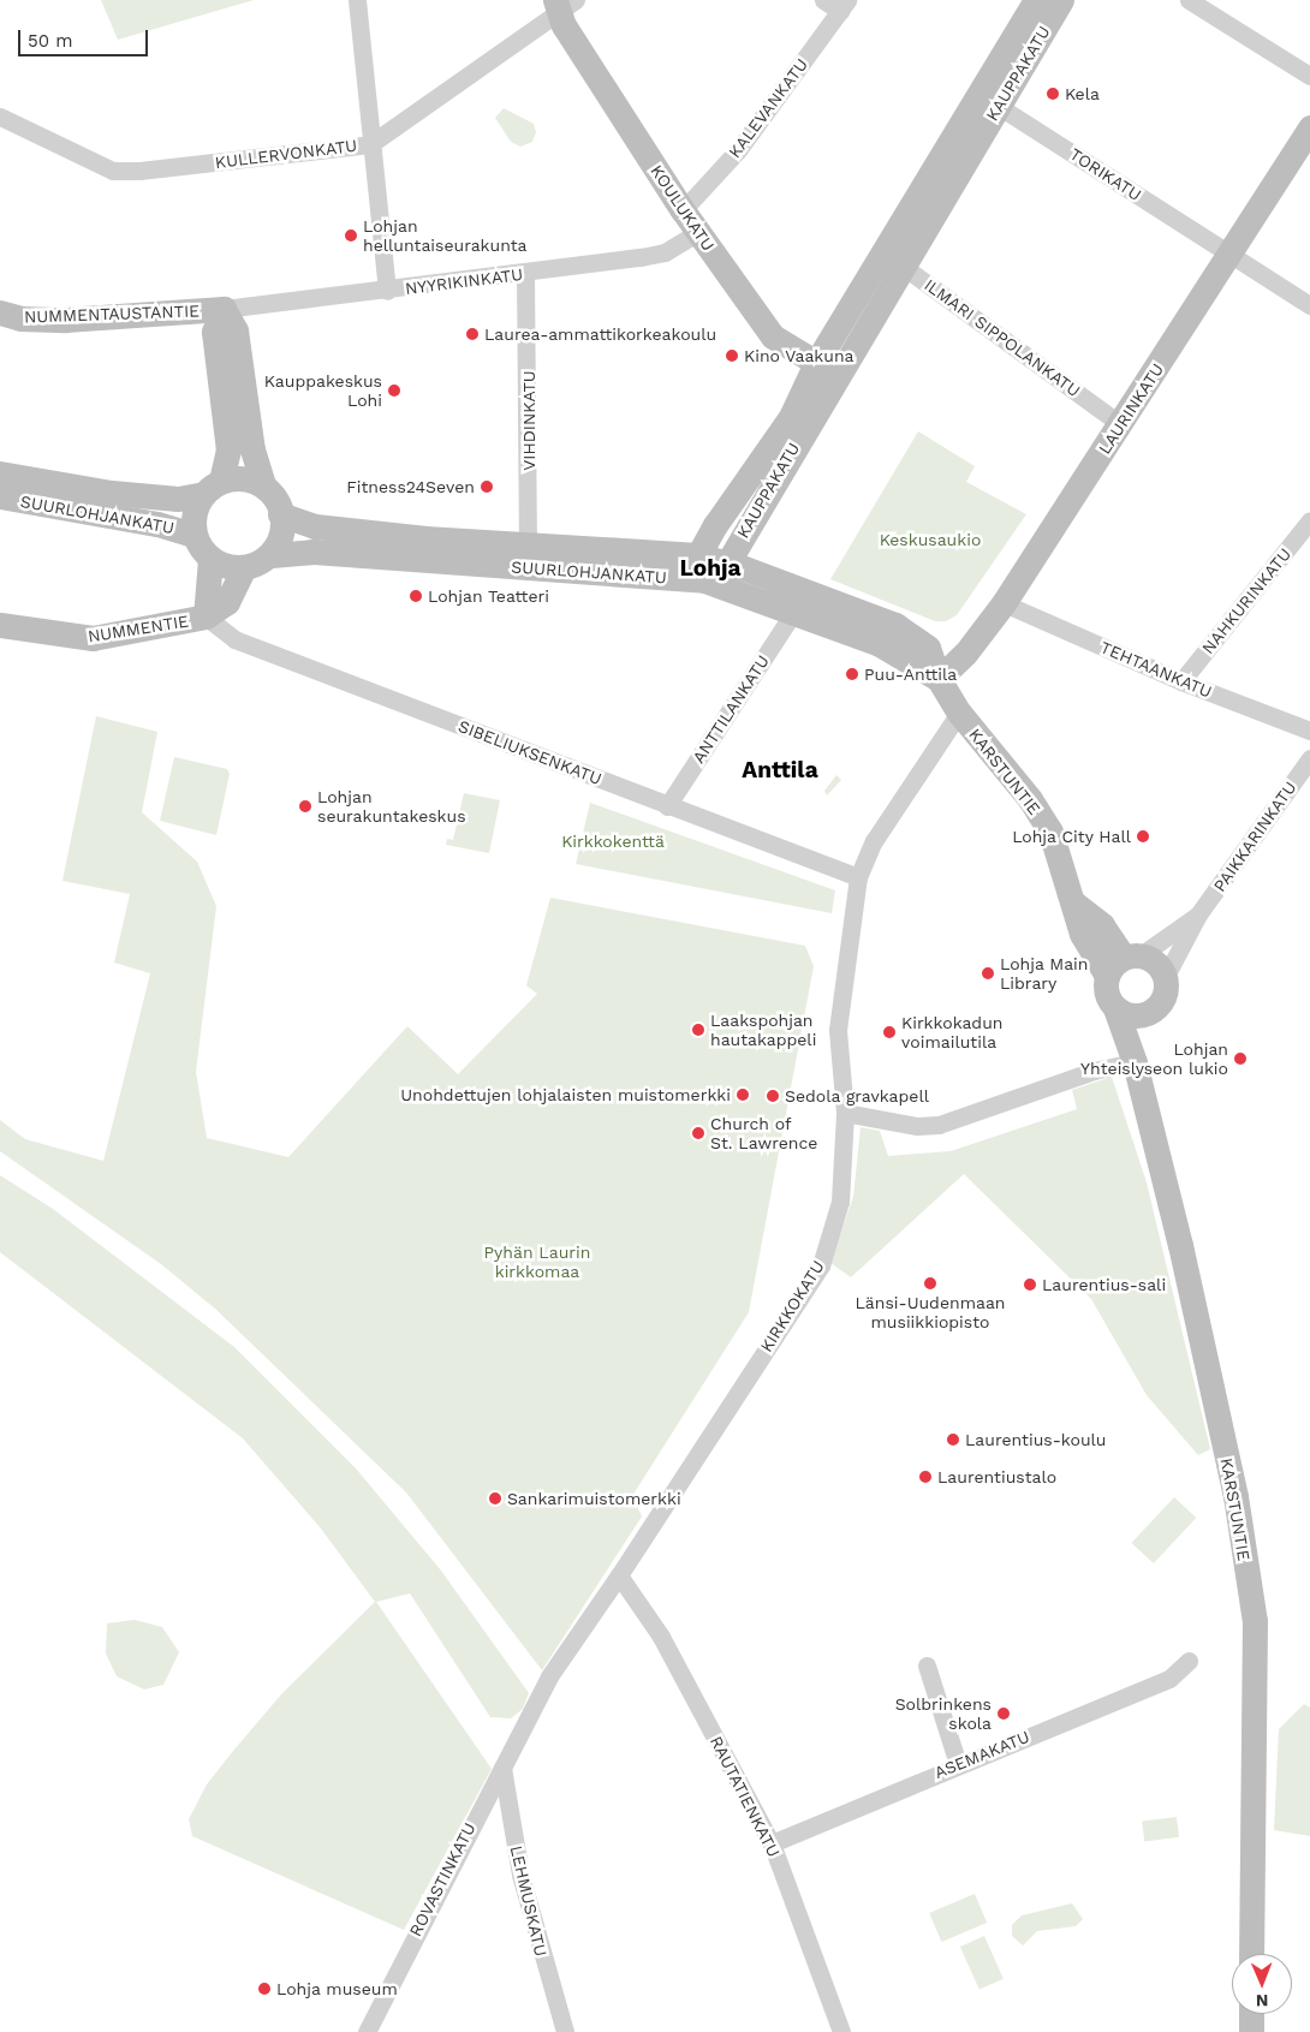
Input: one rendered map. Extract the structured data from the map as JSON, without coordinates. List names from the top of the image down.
{
  "streets": {
    "main road": [
      "KAUPPAKATU",
      "KOULUKATU",
      "NUMMENTAUSTANTIE",
      "LAURINKATU",
      "SUURLOHJANKATU",
      "NUMMENTIE",
      "KARSTUNTIE"
    ],
    "street": [
      "KALEVANKATU",
      "KULLERVONKATU",
      "TORIKATU",
      "NYYRIKINKATU",
      "ILMARI SIPPOLANKATU",
      "VIHDINKATU",
      "NAHKURINKATU",
      "TEHTAANKATU",
      "ANTTILANKATU",
      "SIBELIUKSENKATU",
      "PAIKKARINKATU",
      "KIRKKOKATU",
      "ASEMAKATU",
      "RAUTATIENKATU",
      "ROVASTINKATU",
      "LEHMUSKATU"
    ]
  },
  "crossings": [
    ["KAUPPAKATU", "TORIKATU"],
    ["KAUPPAKATU", "KOULUKATU"],
    ["KAUPPAKATU", "ILMARI SIPPOLANKATU"],
    ["KAUPPAKATU", "SUURLOHJANKATU"],
    ["KALEVANKATU", "KOULUKATU"],
    ["KULLERVONKATU", "KOULUKATU"],
    ["TORIKATU", "LAURINKATU"],
    ["KOULUKATU", "NYYRIKINKATU"],
    ["NYYRIKINKATU", "NUMMENTAUSTANTIE"],
    ["NYYRIKINKATU", "VIHDINKATU"],
    ["NUMMENTAUSTANTIE", "SUURLOHJANKATU"],
    ["NUMMENTAUSTANTIE", "NUMMENTIE"],
    ["ILMARI SIPPOLANKATU", "LAURINKATU"],
    ["LAURINKATU", "SUURLOHJANKATU"],
    ["LAURINKATU", "TEHTAANKATU"],
    ["LAURINKATU", "KARSTUNTIE"],
    ["VIHDINKATU", "SUURLOHJANKATU"],
    ["SUURLOHJANKATU", "NUMMENTIE"],
    ["SUURLOHJANKATU", "ANTTILANKATU"],
    ["SUURLOHJANKATU", "KARSTUNTIE"],
    ["NAHKURINKATU", "TEHTAANKATU"],
    ["NUMMENTIE", "SIBELIUKSENKATU"],
    ["ANTTILANKATU", "SIBELIUKSENKATU"],
    ["SIBELIUKSENKATU", "KIRKKOKATU"],
    ["KARSTUNTIE", "PAIKKARINKATU"],
    ["KIRKKOKATU", "RAUTATIENKATU"],
    ["KIRKKOKATU", "ROVASTINKATU"],
    ["ASEMAKATU", "RAUTATIENKATU"],
    ["ROVASTINKATU", "LEHMUSKATU"]
  ],
  "districts": ["Lohja", "Anttila"],
  "parks": ["Keskusaukio", "Kirkkokenttä", "Pyhän Laurin kirkkomaa"],
  "places": [
    "Kela",
    "Lohjan helluntaiseurakunta",
    "Laurea-ammattikorkeakoulu",
    "Kino Vaakuna",
    "Kauppakeskus Lohi",
    "Fitness24Seven",
    "Lohjan Teatteri",
    "Puu-Anttila",
    "Lohjan seurakuntakeskus",
    "Lohja City Hall",
    "Lohja Main Library",
    "Laakspohjan hautakappeli",
    "Kirkkokadun voimailutila",
    "Lohjan Yhteislyseon lukio",
    "Unohdettujen lohjalaisten muistomerkki",
    "Sedola gravkapell",
    "Church of St. Lawrence",
    "Länsi-Uudenmaan musiikkiopisto",
    "Laurentius-sali",
    "Laurentius-koulu",
    "Laurentiustalo",
    "Sankarimuistomerkki",
    "Solbrinkens skola",
    "Lohja museum"
  ],
  "scale_bar": "50 m",
  "north": "bottom"
}
